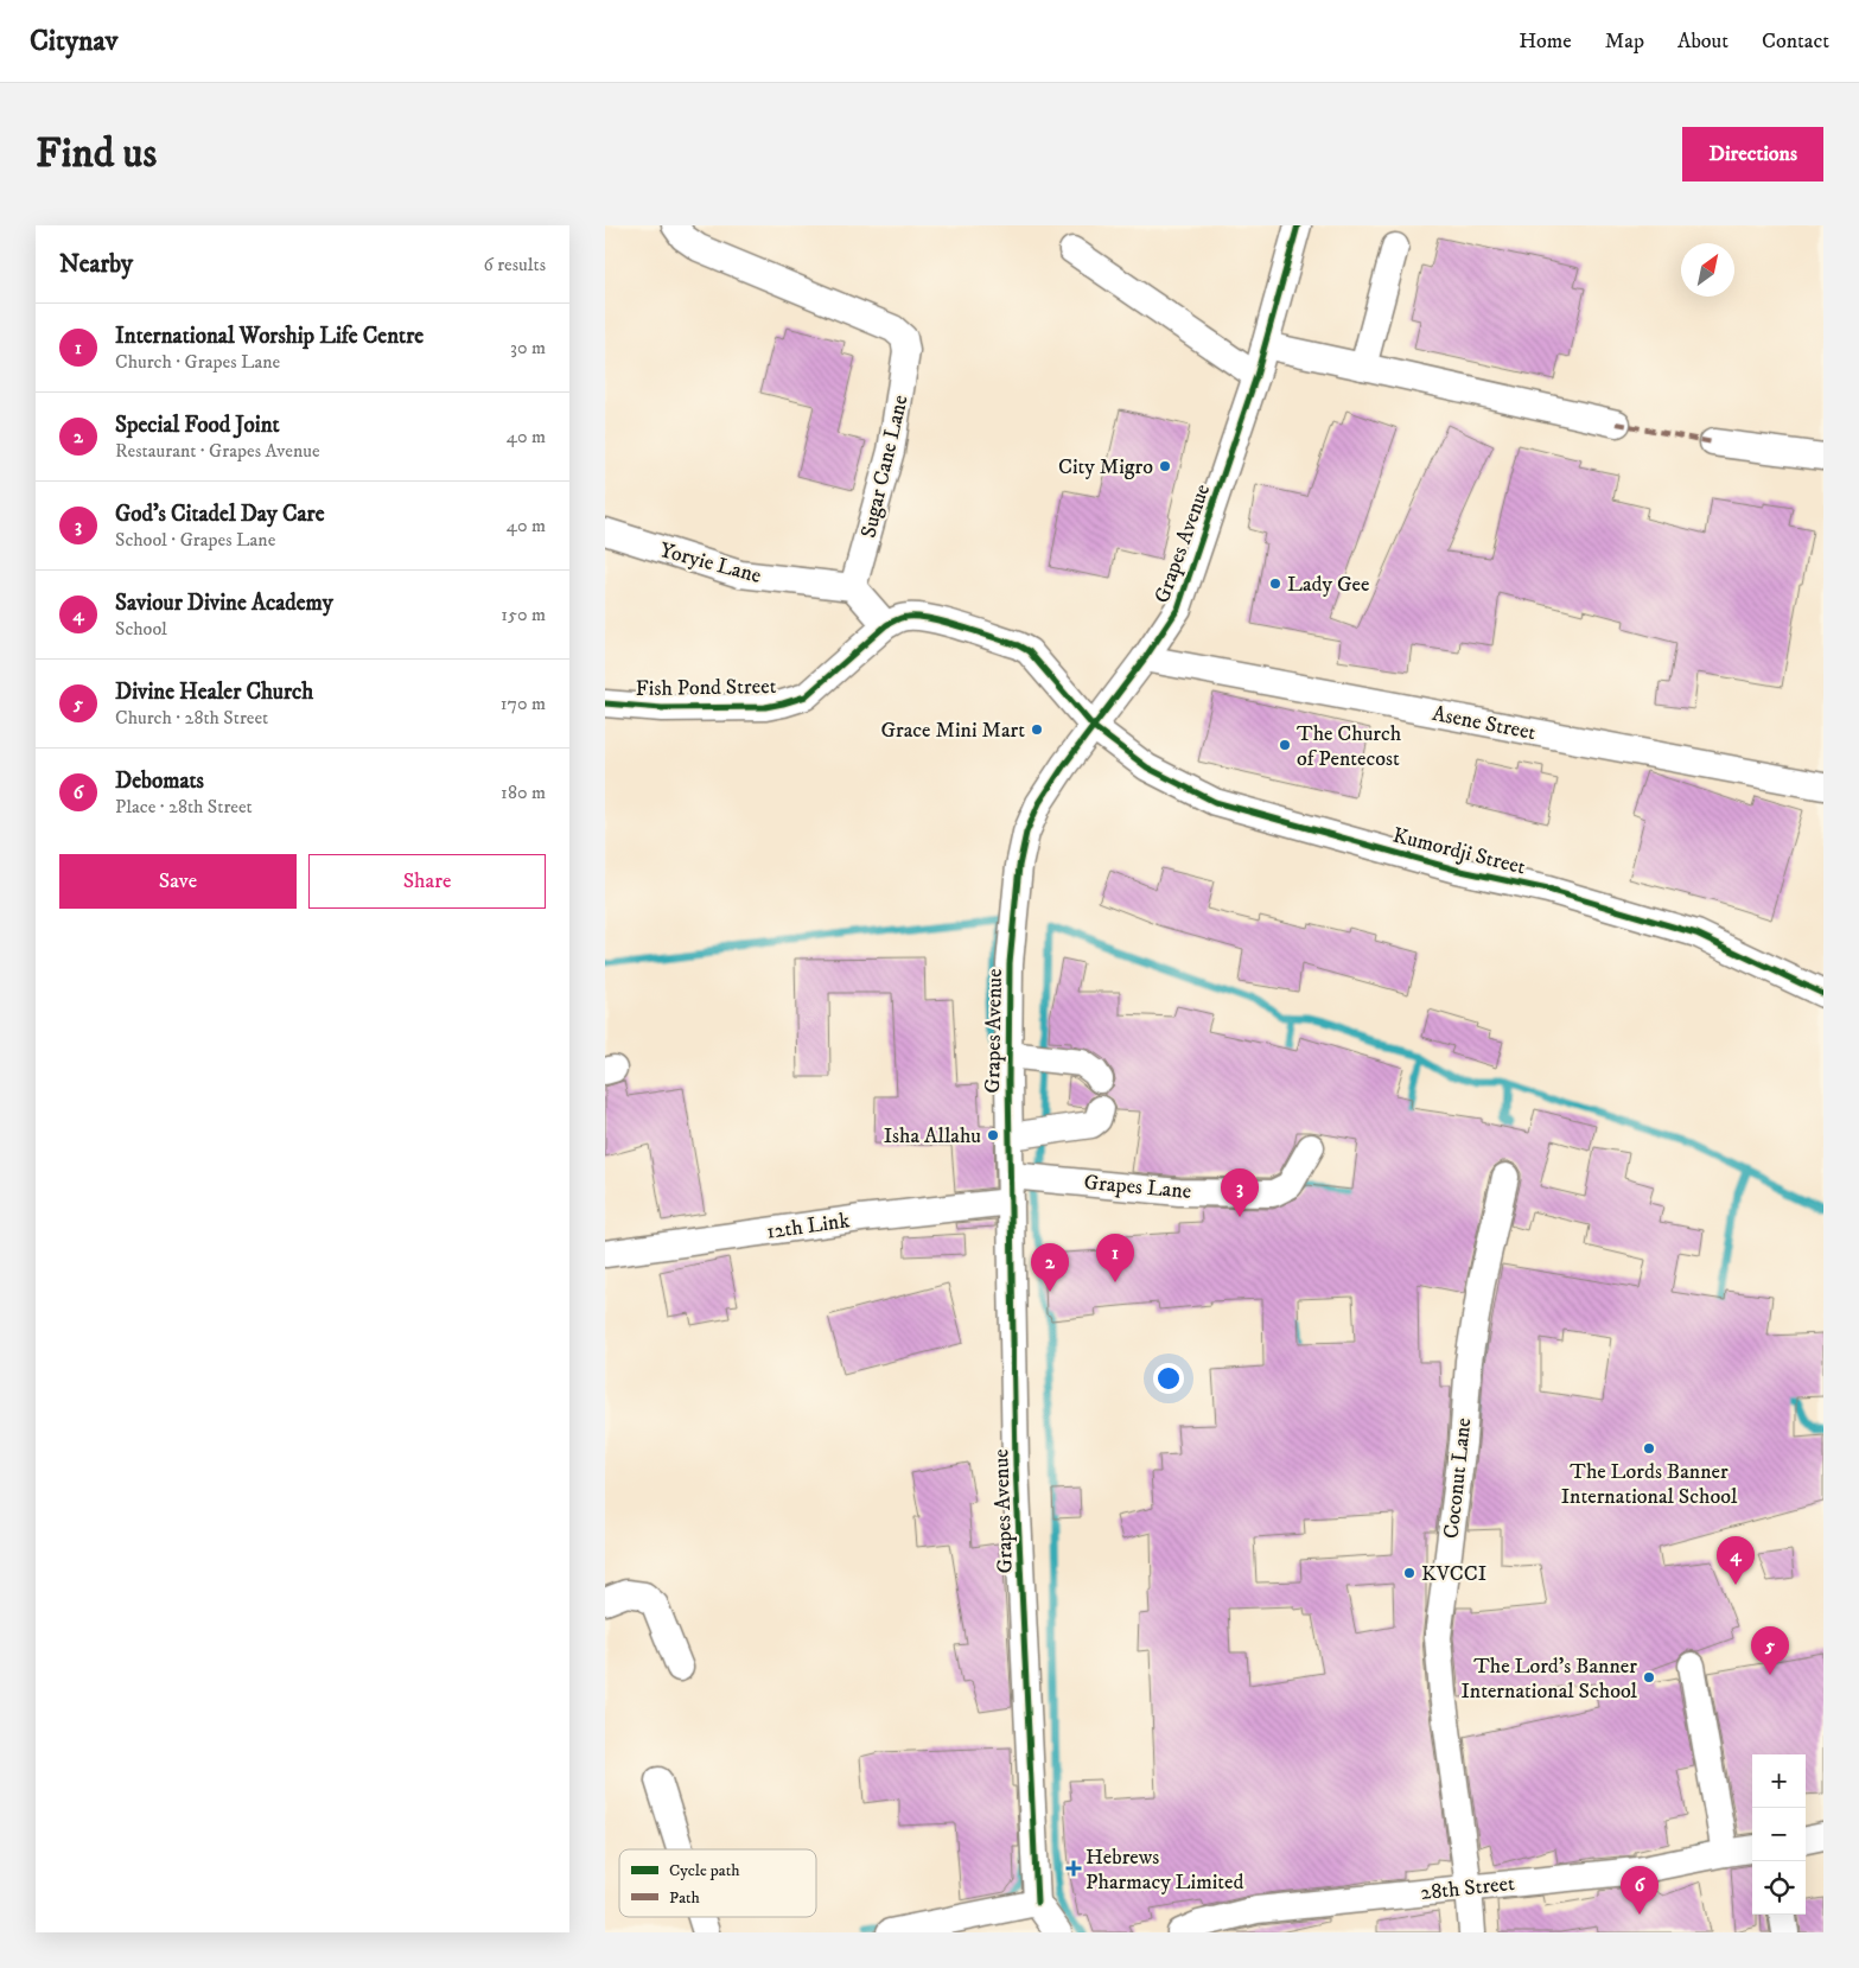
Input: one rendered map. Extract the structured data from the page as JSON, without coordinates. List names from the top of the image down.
{
  "streets": {
    "street": [
      "Sugar Cane Lane",
      "Grapes Avenue",
      "Yoryie Lane",
      "Fish Pond Street",
      "Asene Street",
      "Kumordji Street",
      "Grapes Lane",
      "12th Link",
      "Coconut Lane",
      "28th Street"
    ]
  },
  "crossings": [
    ["Sugar Cane Lane", "Yoryie Lane"],
    ["Grapes Avenue", "Fish Pond Street"],
    ["Grapes Avenue", "Asene Street"],
    ["Grapes Avenue", "Kumordji Street"],
    ["Grapes Avenue", "Grapes Lane"],
    ["Grapes Avenue", "12th Link"],
    ["Fish Pond Street", "Kumordji Street"],
    ["Coconut Lane", "28th Street"]
  ],
  "places": {
    "other": [
      "City Migro",
      "Lady Gee",
      "Grace Mini Mart",
      "The Church of Pentecost",
      "Isha Allahu",
      "The Lords Banner International School",
      "KVCCI",
      "The Lord's Banner International School"
    ],
    "health": ["Hebrews Pharmacy Limited"]
  },
  "legend": ["Cycle path", "Path"],
  "north": "top right",
  "page": {
    "header": "Citynav",
    "nav": [
      "Home",
      "Map",
      "About",
      "Contact"
    ],
    "buttons": [
      "Directions",
      ["Save", "Share"]
    ],
    "title": "Find us",
    "heading": ["Nearby", "6 results"],
    "list": [
      {
        "mark": "1",
        "name": "International Worship Life Centre",
        "note": "Church · Grapes Lane",
        "value": "30 m"
      },
      {
        "mark": "2",
        "name": "Special Food Joint",
        "note": "Restaurant · Grapes Avenue",
        "value": "40 m"
      },
      {
        "mark": "3",
        "name": "God's Citadel Day Care",
        "note": "School · Grapes Lane",
        "value": "40 m"
      },
      {
        "mark": "4",
        "name": "Saviour Divine Academy",
        "note": "School",
        "value": "150 m"
      },
      {
        "mark": "5",
        "name": "Divine Healer Church",
        "note": "Church · 28th Street",
        "value": "170 m"
      },
      {
        "mark": "6",
        "name": "Debomats",
        "note": "Place · 28th Street",
        "value": "180 m"
      }
    ],
    "pins": [
      "3",
      "1",
      "2",
      "4",
      "5",
      "6"
    ],
    "map_buttons": ["+", "−"]
  }
}
